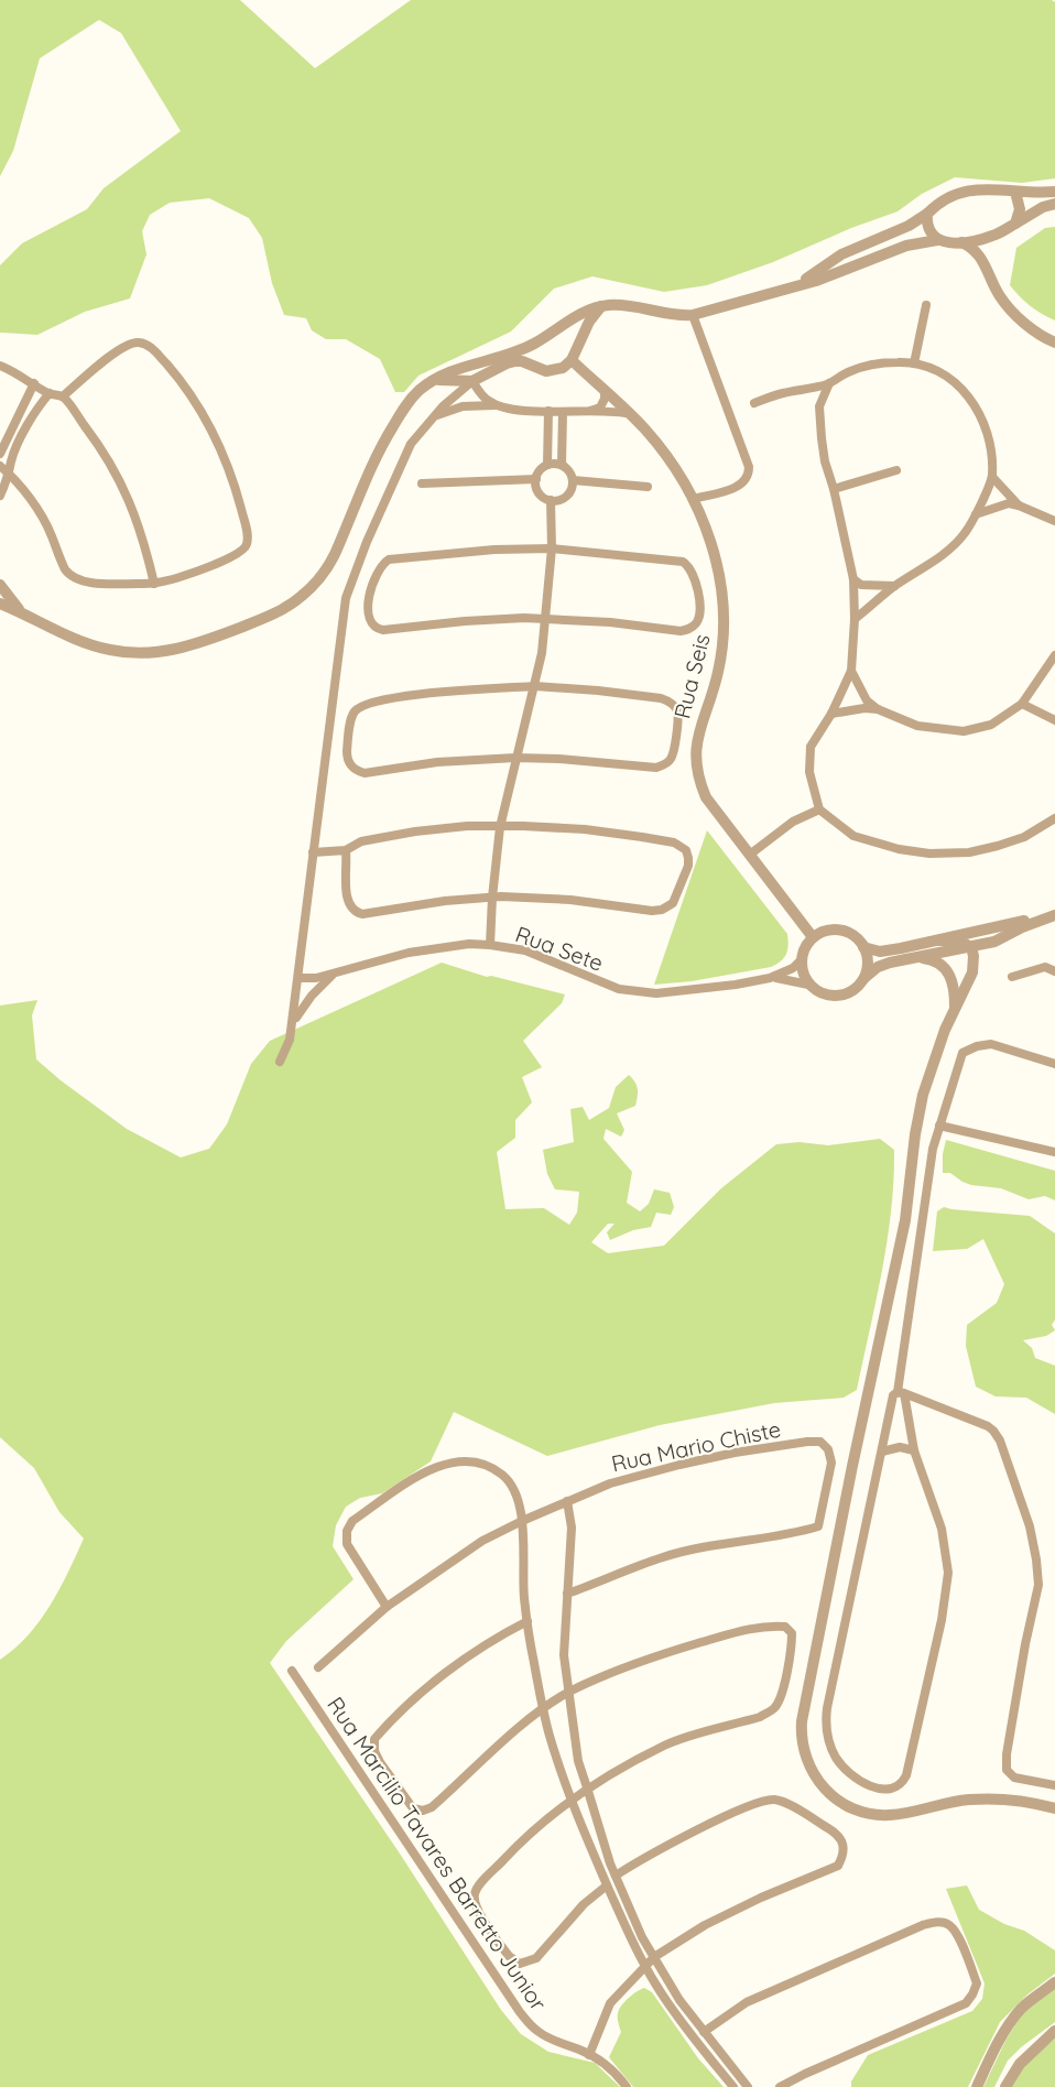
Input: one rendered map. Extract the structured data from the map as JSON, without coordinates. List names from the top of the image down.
{
  "streets": {
    "street": [
      "Rua Seis",
      "Rua Sete",
      "Rua Mario Chiste",
      "Rua Marcilio Tavares Barretto Junior"
    ]
  },
  "crossings": [
    ["Rua Seis", "Rua Sete"]
  ]
}
